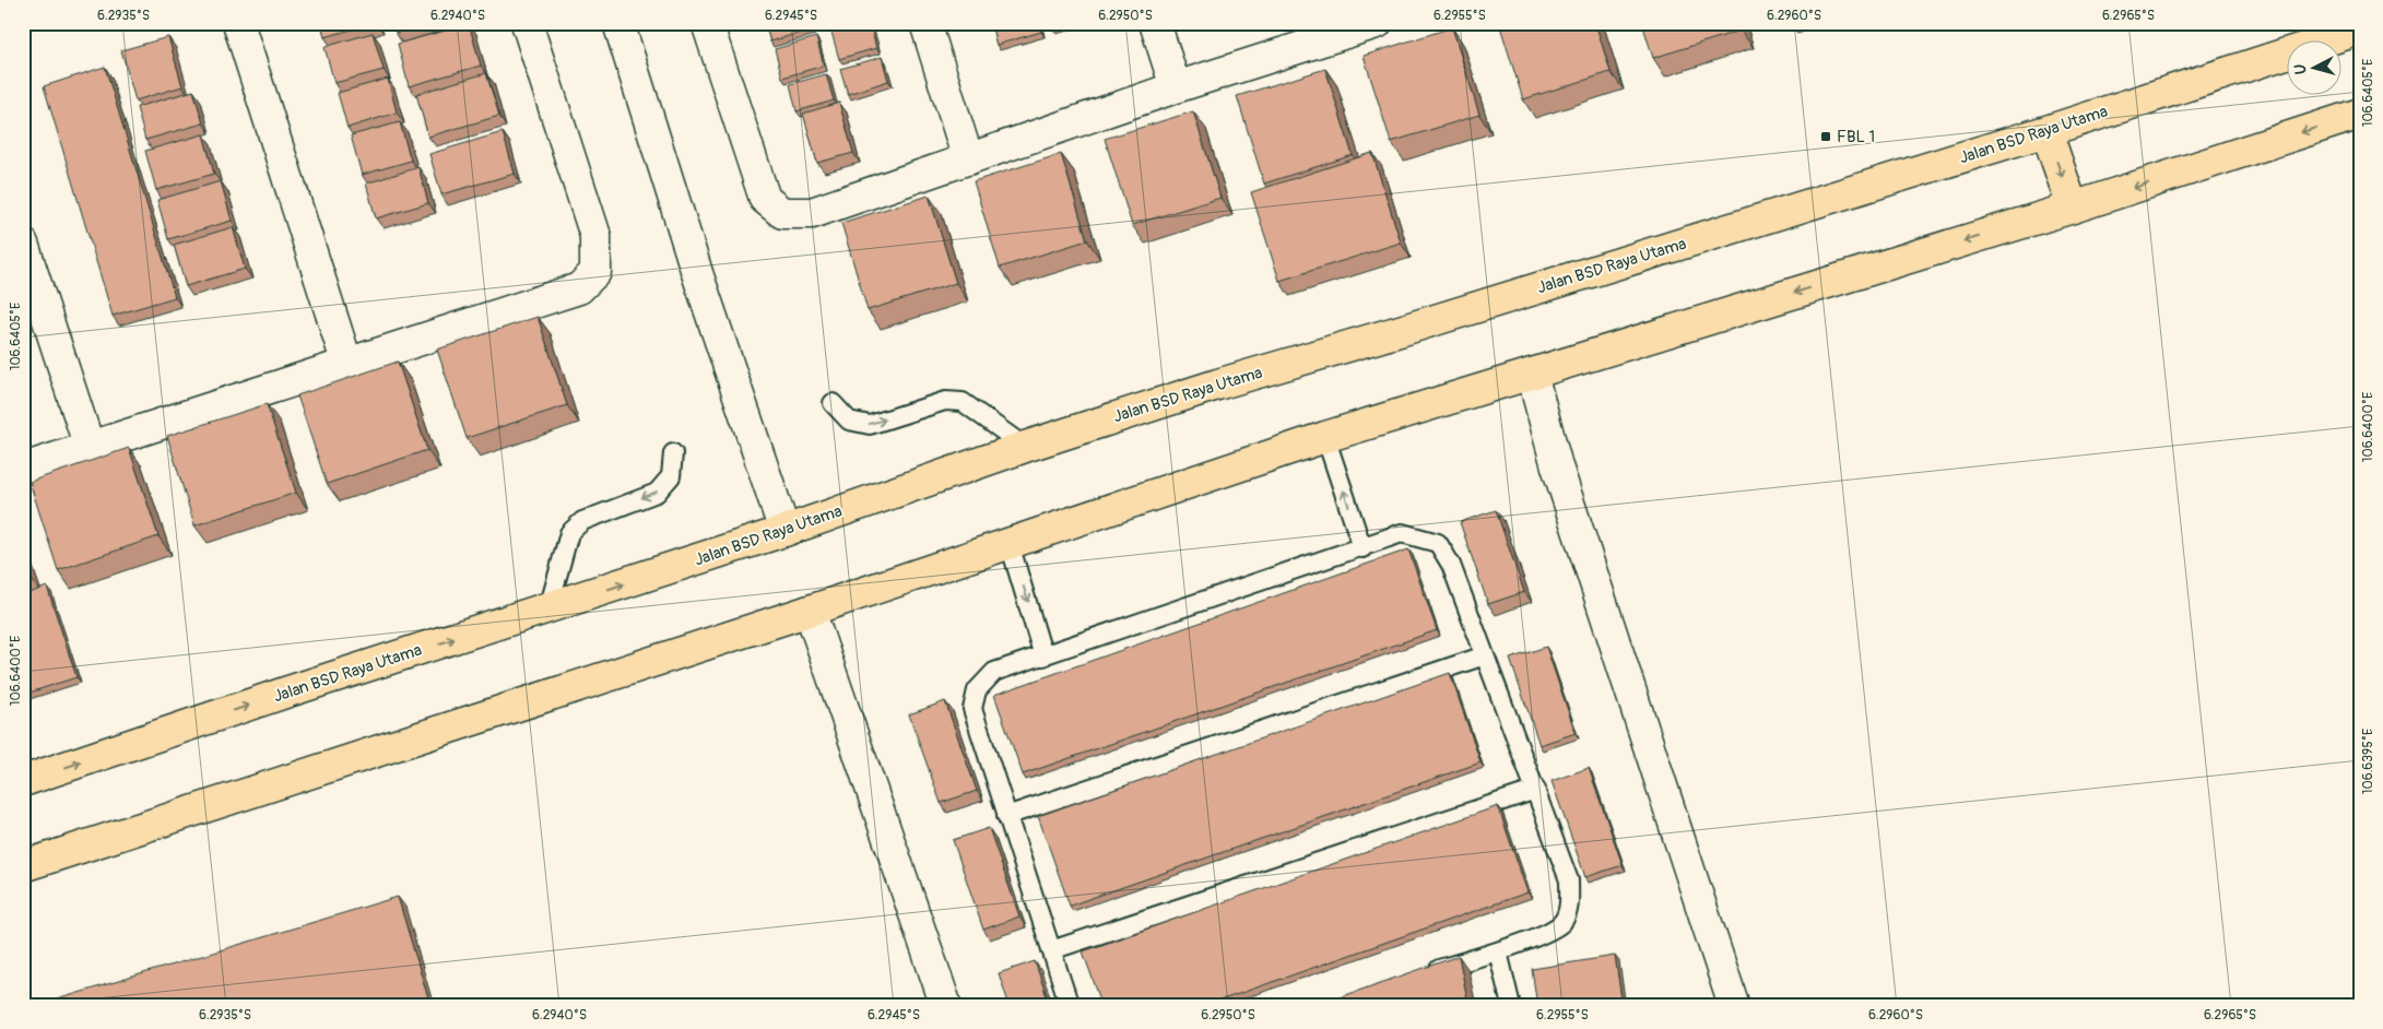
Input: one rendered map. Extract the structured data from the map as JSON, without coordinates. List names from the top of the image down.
{
  "streets": {
    "main road": ["Jalan BSD Raya Utama"]
  },
  "places": {
    "transit": ["FBL 1"]
  },
  "north": "left",
  "coordinates": [
    "6.2935°S",
    "6.2940°S",
    "6.2945°S",
    "6.2950°S",
    "6.2955°S",
    "6.2960°S",
    "6.2965°S",
    "106.6405°E",
    "106.6400°E",
    "106.6395°E"
  ]
}
